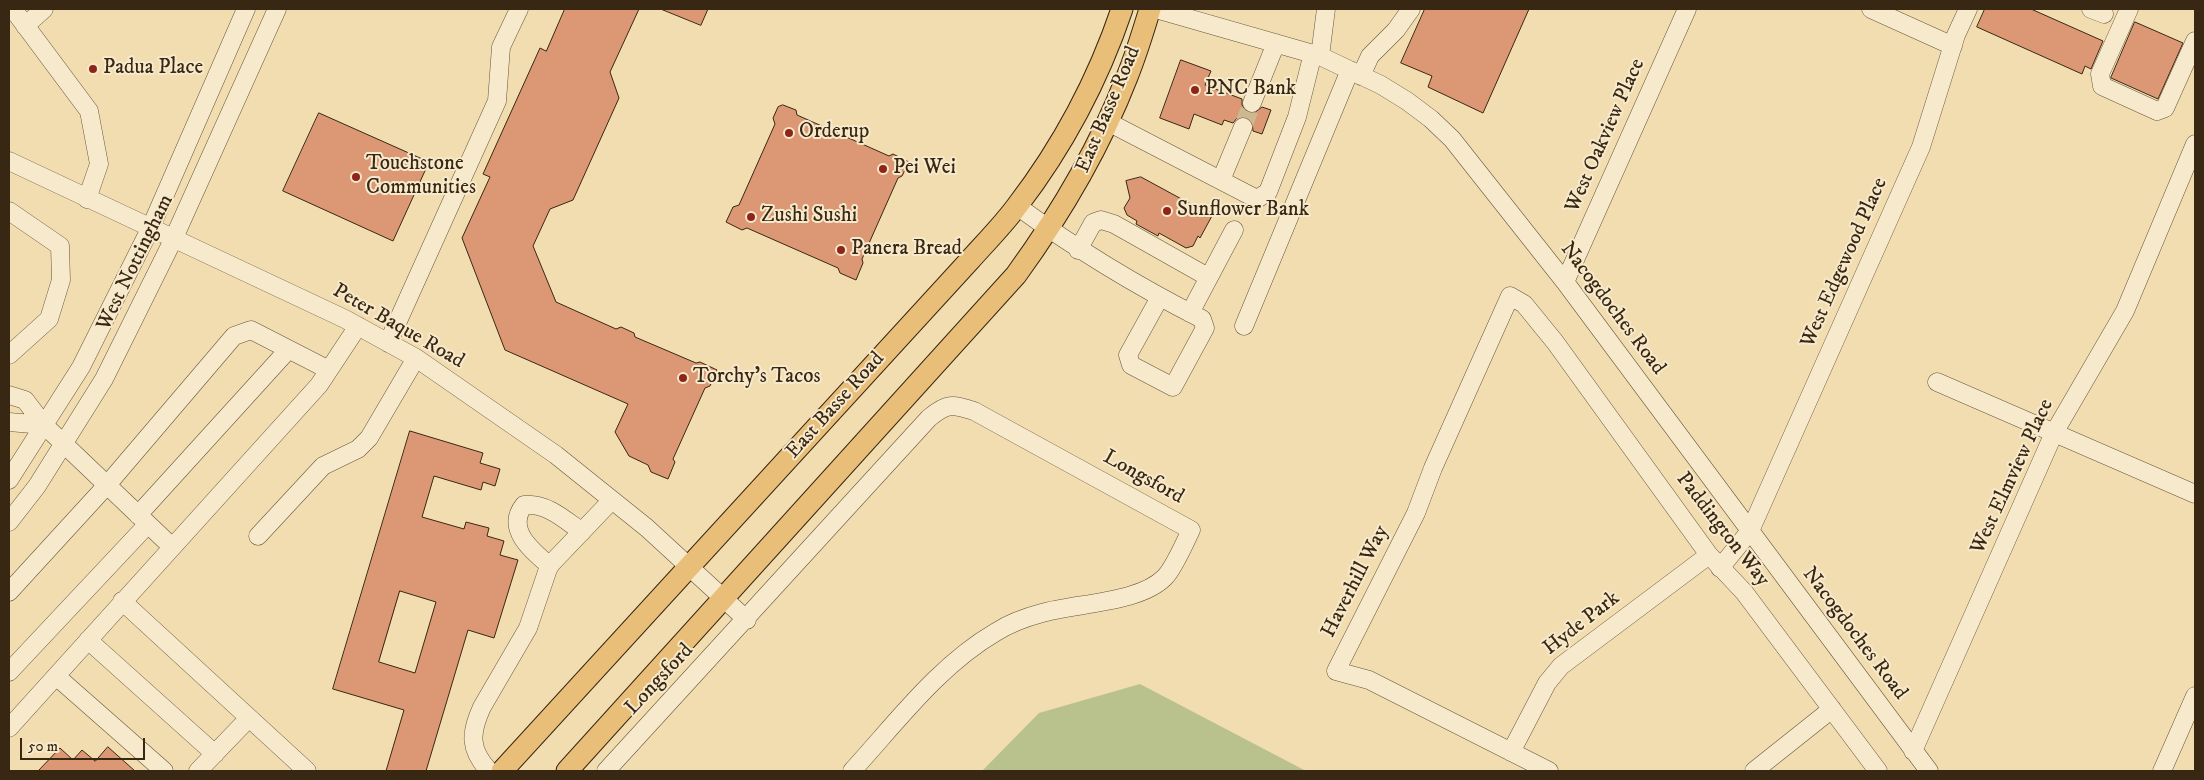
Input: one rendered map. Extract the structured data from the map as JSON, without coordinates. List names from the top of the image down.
{
  "streets": {
    "main road": ["East Basse Road"],
    "street": [
      "West Oakview Place",
      "West Nottingham",
      "West Edgewood Place",
      "Nacogdoches Road",
      "Peter Baque Road",
      "West Elmview Place",
      "Longsford",
      "Paddington Way",
      "Haverhill Way",
      "Hyde Park"
    ]
  },
  "crossings": [
    ["East Basse Road", "Peter Baque Road"],
    ["West Oakview Place", "Nacogdoches Road"],
    ["West Nottingham", "Peter Baque Road"],
    ["West Edgewood Place", "Nacogdoches Road"],
    ["West Edgewood Place", "Hyde Park"],
    ["Nacogdoches Road", "West Elmview Place"],
    ["Nacogdoches Road", "Hyde Park"],
    ["Paddington Way", "Haverhill Way"],
    ["Paddington Way", "Hyde Park"],
    ["Haverhill Way", "Hyde Park"]
  ],
  "places": [
    "Padua Place",
    "PNC Bank",
    "Orderup",
    "Pei Wei",
    "Touchstone Communities",
    "Sunflower Bank",
    "Zushi Sushi",
    "Panera Bread",
    "Torchy's Tacos"
  ],
  "scale_bar": "50 m"
}
